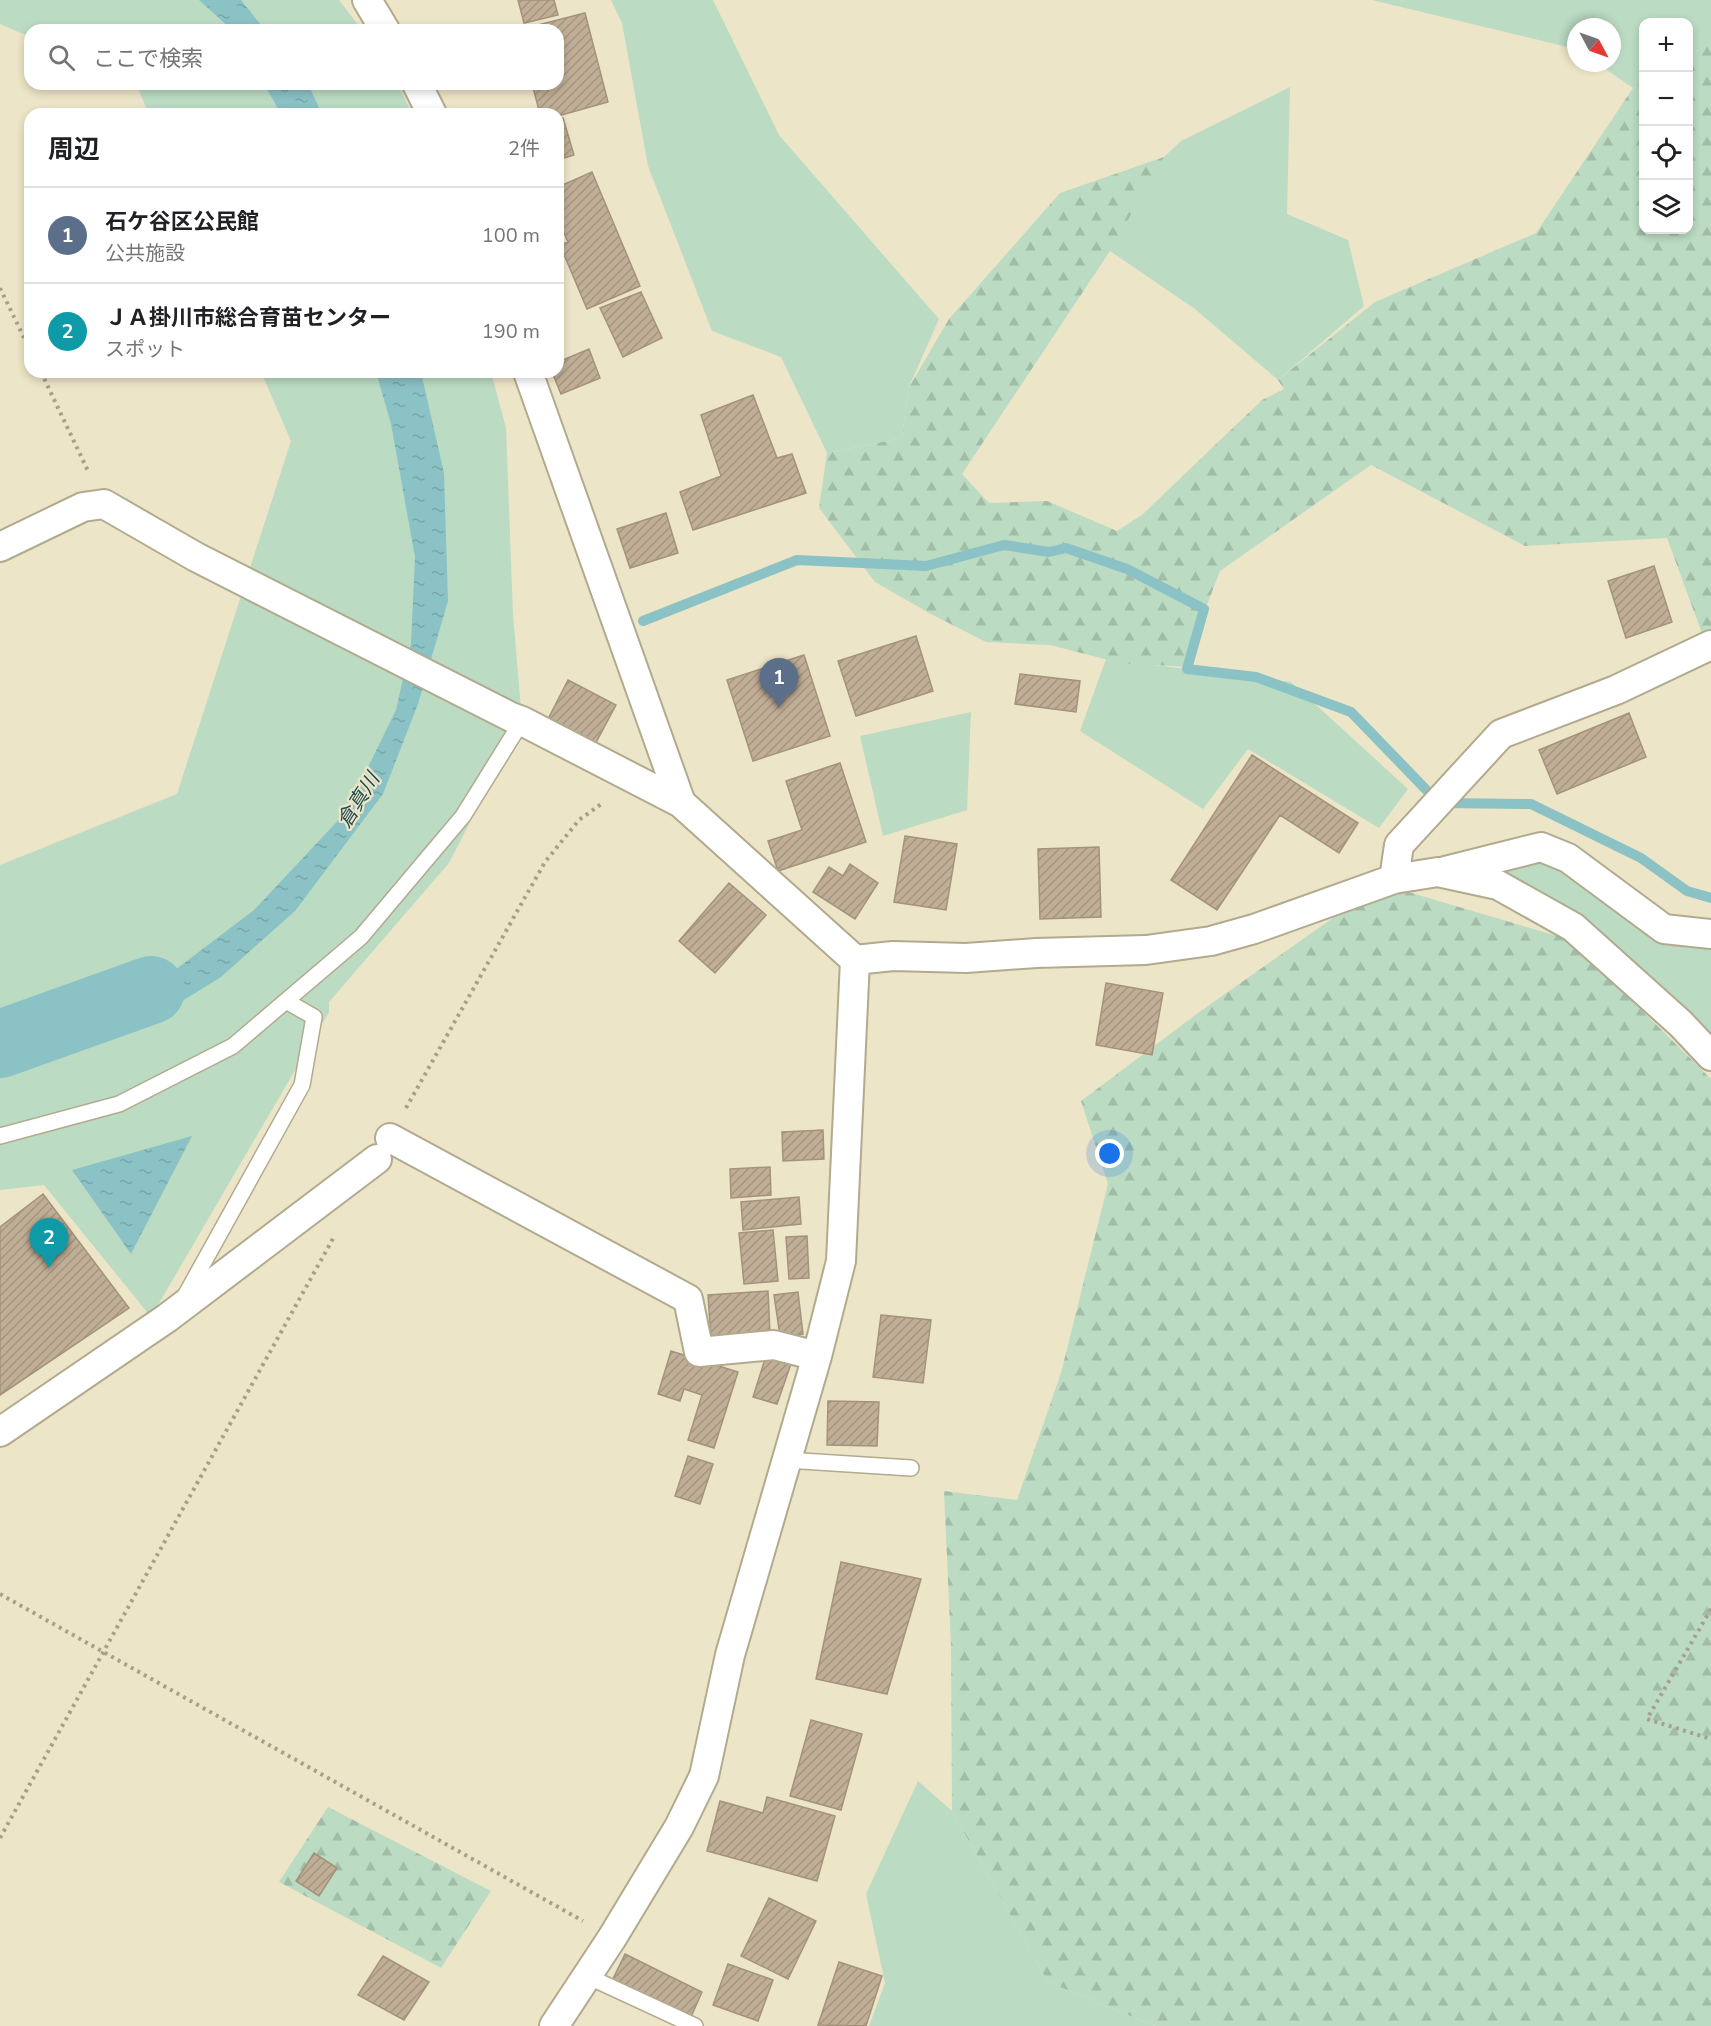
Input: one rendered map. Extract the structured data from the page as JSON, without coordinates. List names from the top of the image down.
{
  "water": ["倉真川"],
  "north": "bottom right",
  "page": {
    "map_buttons": ["+", "−"],
    "search": "ここで検索",
    "heading": ["周辺", "2件"],
    "list": [
      {
        "mark": "1",
        "name": "石ケ谷区公民館",
        "note": "公共施設",
        "value": "100 m"
      },
      {
        "mark": "2",
        "name": "ＪＡ掛川市総合育苗センター",
        "note": "スポット",
        "value": "190 m"
      }
    ],
    "pins": ["1", "2"]
  }
}
